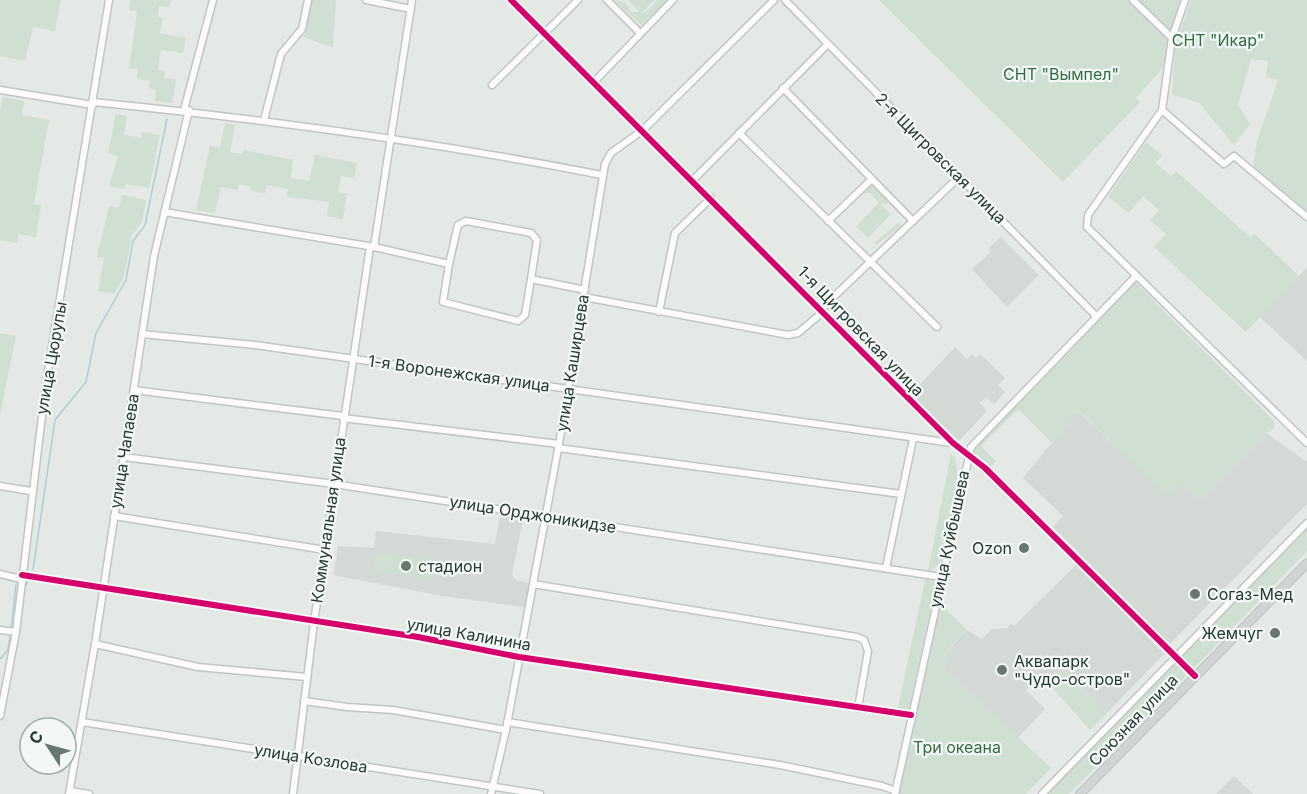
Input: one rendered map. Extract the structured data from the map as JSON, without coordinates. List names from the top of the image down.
{
  "streets": {
    "main road": ["Союзная улица"],
    "street": [
      "2-я Щигровская улица",
      "1-я Щигровская улица",
      "улица Цюрупы",
      "улица Каширцева",
      "1-я Воронежская улица",
      "улица Чапаева",
      "улица Орджоникидзе",
      "Коммунальная улица",
      "улица Куйбышева",
      "улица Калинина",
      "улица Козлова"
    ]
  },
  "crossings": [
    ["2-я Щигровская улица", "улица Куйбышева"],
    ["1-я Щигровская улица", "улица Каширцева"],
    ["1-я Щигровская улица", "1-я Воронежская улица"],
    ["1-я Щигровская улица", "улица Куйбышева"],
    ["1-я Щигровская улица", "Союзная улица"],
    ["улица Цюрупы", "улица Калинина"],
    ["улица Каширцева", "1-я Воронежская улица"],
    ["улица Каширцева", "улица Орджоникидзе"],
    ["улица Каширцева", "улица Калинина"],
    ["улица Каширцева", "улица Козлова"],
    ["1-я Воронежская улица", "улица Чапаева"],
    ["1-я Воронежская улица", "Коммунальная улица"],
    ["улица Чапаева", "улица Орджоникидзе"],
    ["улица Чапаева", "улица Калинина"],
    ["улица Чапаева", "улица Козлова"],
    ["улица Орджоникидзе", "Коммунальная улица"],
    ["улица Орджоникидзе", "улица Куйбышева"],
    ["Коммунальная улица", "улица Калинина"],
    ["Коммунальная улица", "улица Козлова"],
    ["улица Куйбышева", "улица Калинина"]
  ],
  "parks": ["СНТ \"Икар\"", "СНТ \"Вымпел\"", "Три океана"],
  "places": [
    "Ozon",
    "стадион",
    "Согаз-Мед",
    "Жемчуг",
    "Аквапарк \"Чудо-остров\""
  ],
  "north": "top left"
}
